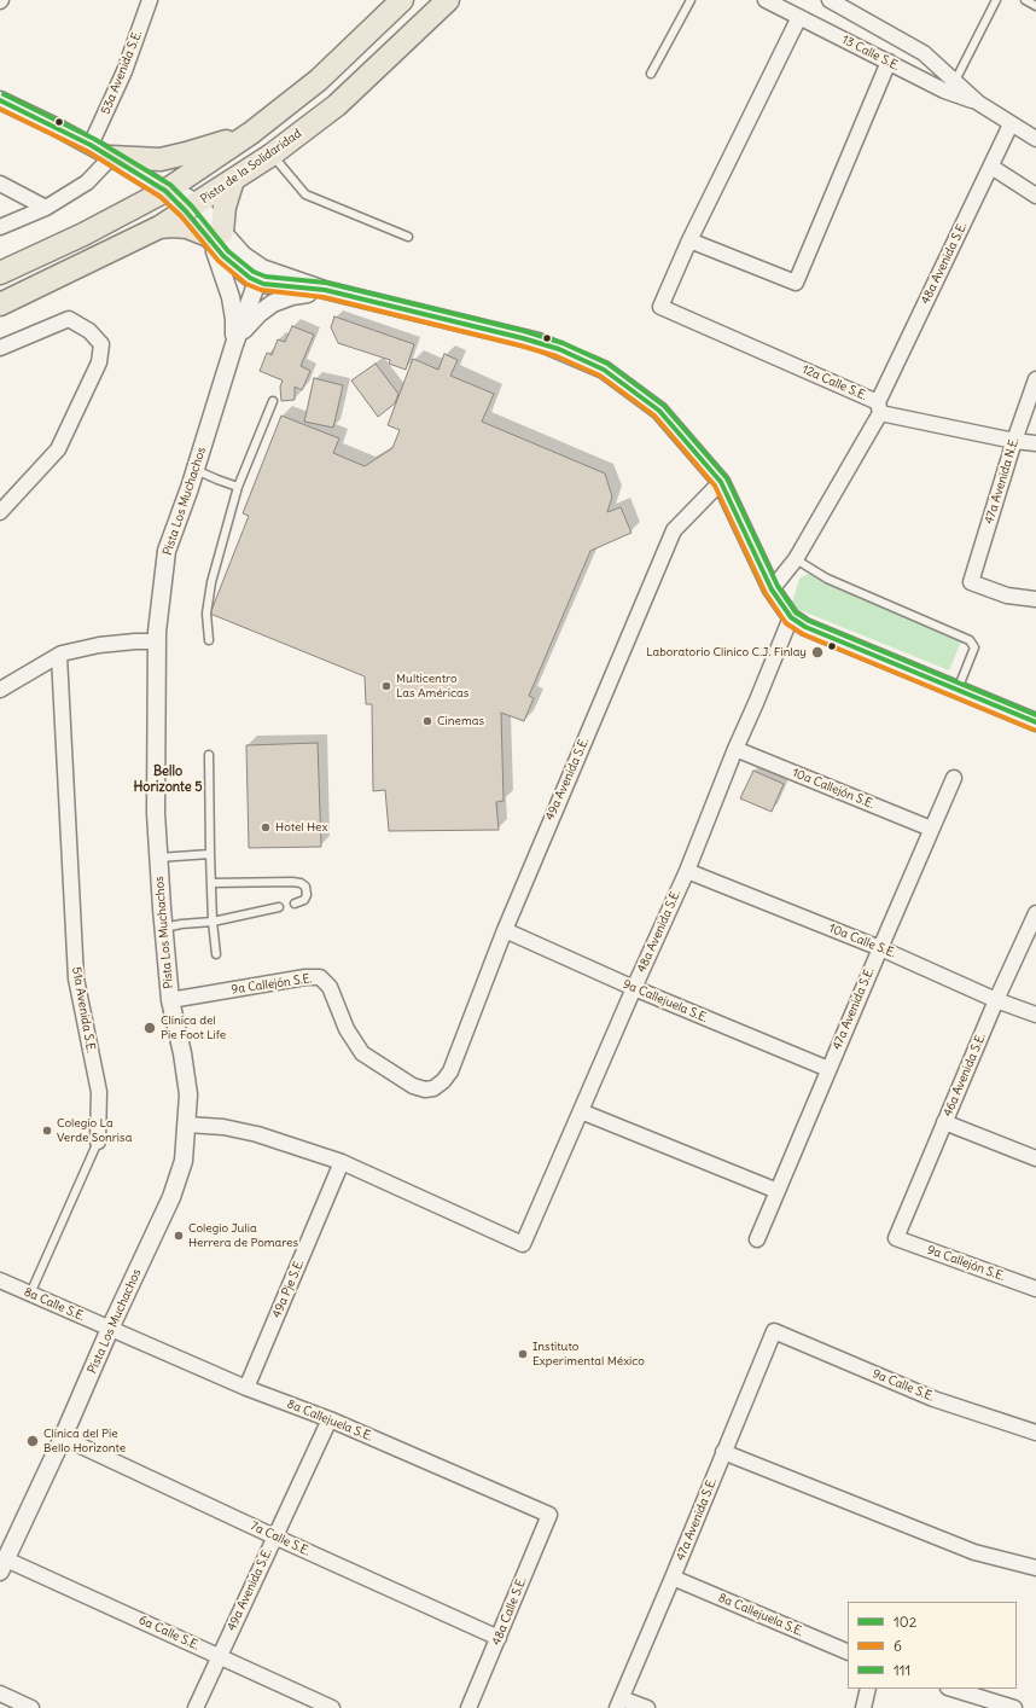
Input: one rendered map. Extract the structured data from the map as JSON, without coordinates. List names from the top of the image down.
{
  "streets": {
    "main road": ["Pista de la Solidaridad"],
    "street": [
      "13 Calle S.E.",
      "53a Avenida S.E.",
      "48a Avenida S.E.",
      "12a Calle S.E.",
      "47a Avenida N.E.",
      "Pista Los Muchachos",
      "49a Avenida S.E.",
      "10a Callejón S.E.",
      "10a Calle S.E.",
      "9a Callejón S.E.",
      "9a Callejuela S.E.",
      "47a Avenida S.E.",
      "51a Avenida S.E.",
      "46a Avenida S.E.",
      "49a Pje S.E.",
      "8a Calle S.E.",
      "9a Calle S.E.",
      "8a Callejuela S.E.",
      "7a Calle S.E.",
      "48a Calle S.E.",
      "6a Calle S.E."
    ]
  },
  "crossings": [
    ["13 Calle S.E.", "48a Avenida S.E."],
    ["48a Avenida S.E.", "12a Calle S.E."],
    ["48a Avenida S.E.", "10a Callejón S.E."],
    ["48a Avenida S.E.", "10a Calle S.E."],
    ["48a Avenida S.E.", "9a Callejuela S.E."],
    ["48a Avenida S.E.", "49a Pje S.E."],
    ["12a Calle S.E.", "47a Avenida N.E."],
    ["Pista Los Muchachos", "9a Callejón S.E."],
    ["Pista Los Muchachos", "8a Calle S.E."],
    ["Pista Los Muchachos", "8a Callejuela S.E."],
    ["Pista Los Muchachos", "7a Calle S.E."],
    ["Pista Los Muchachos", "6a Calle S.E."],
    ["49a Avenida S.E.", "9a Callejón S.E."],
    ["49a Avenida S.E.", "9a Callejuela S.E."],
    ["49a Avenida S.E.", "8a Callejuela S.E."],
    ["49a Avenida S.E.", "7a Calle S.E."],
    ["49a Avenida S.E.", "6a Calle S.E."],
    ["10a Callejón S.E.", "47a Avenida S.E."],
    ["10a Calle S.E.", "47a Avenida S.E."],
    ["10a Calle S.E.", "46a Avenida S.E."],
    ["9a Callejón S.E.", "46a Avenida S.E."],
    ["9a Callejuela S.E.", "47a Avenida S.E."],
    ["47a Avenida S.E.", "9a Calle S.E."],
    ["47a Avenida S.E.", "8a Callejuela S.E."],
    ["51a Avenida S.E.", "8a Calle S.E."],
    ["49a Pje S.E.", "8a Callejuela S.E."],
    ["8a Calle S.E.", "8a Callejuela S.E."],
    ["8a Callejuela S.E.", "48a Calle S.E."],
    ["7a Calle S.E.", "48a Calle S.E."]
  ],
  "districts": ["Bello Horizonte 5"],
  "places": [
    "Laboratorio Clínico C.J. Finlay",
    "Multicentro Las Américas",
    "Cinemas",
    "Hotel Hex",
    "Clínica del Pie Foot Life",
    "Colegio La Verde Sonrisa",
    "Colegio Julia Herrera de Pomares",
    "Instituto Experimental México",
    "Clínica del Pie Bello Horizonte"
  ],
  "lines": ["transit line 111", "transit line 102", "transit line 6"],
  "legend": ["102", "6", "111"]
}
